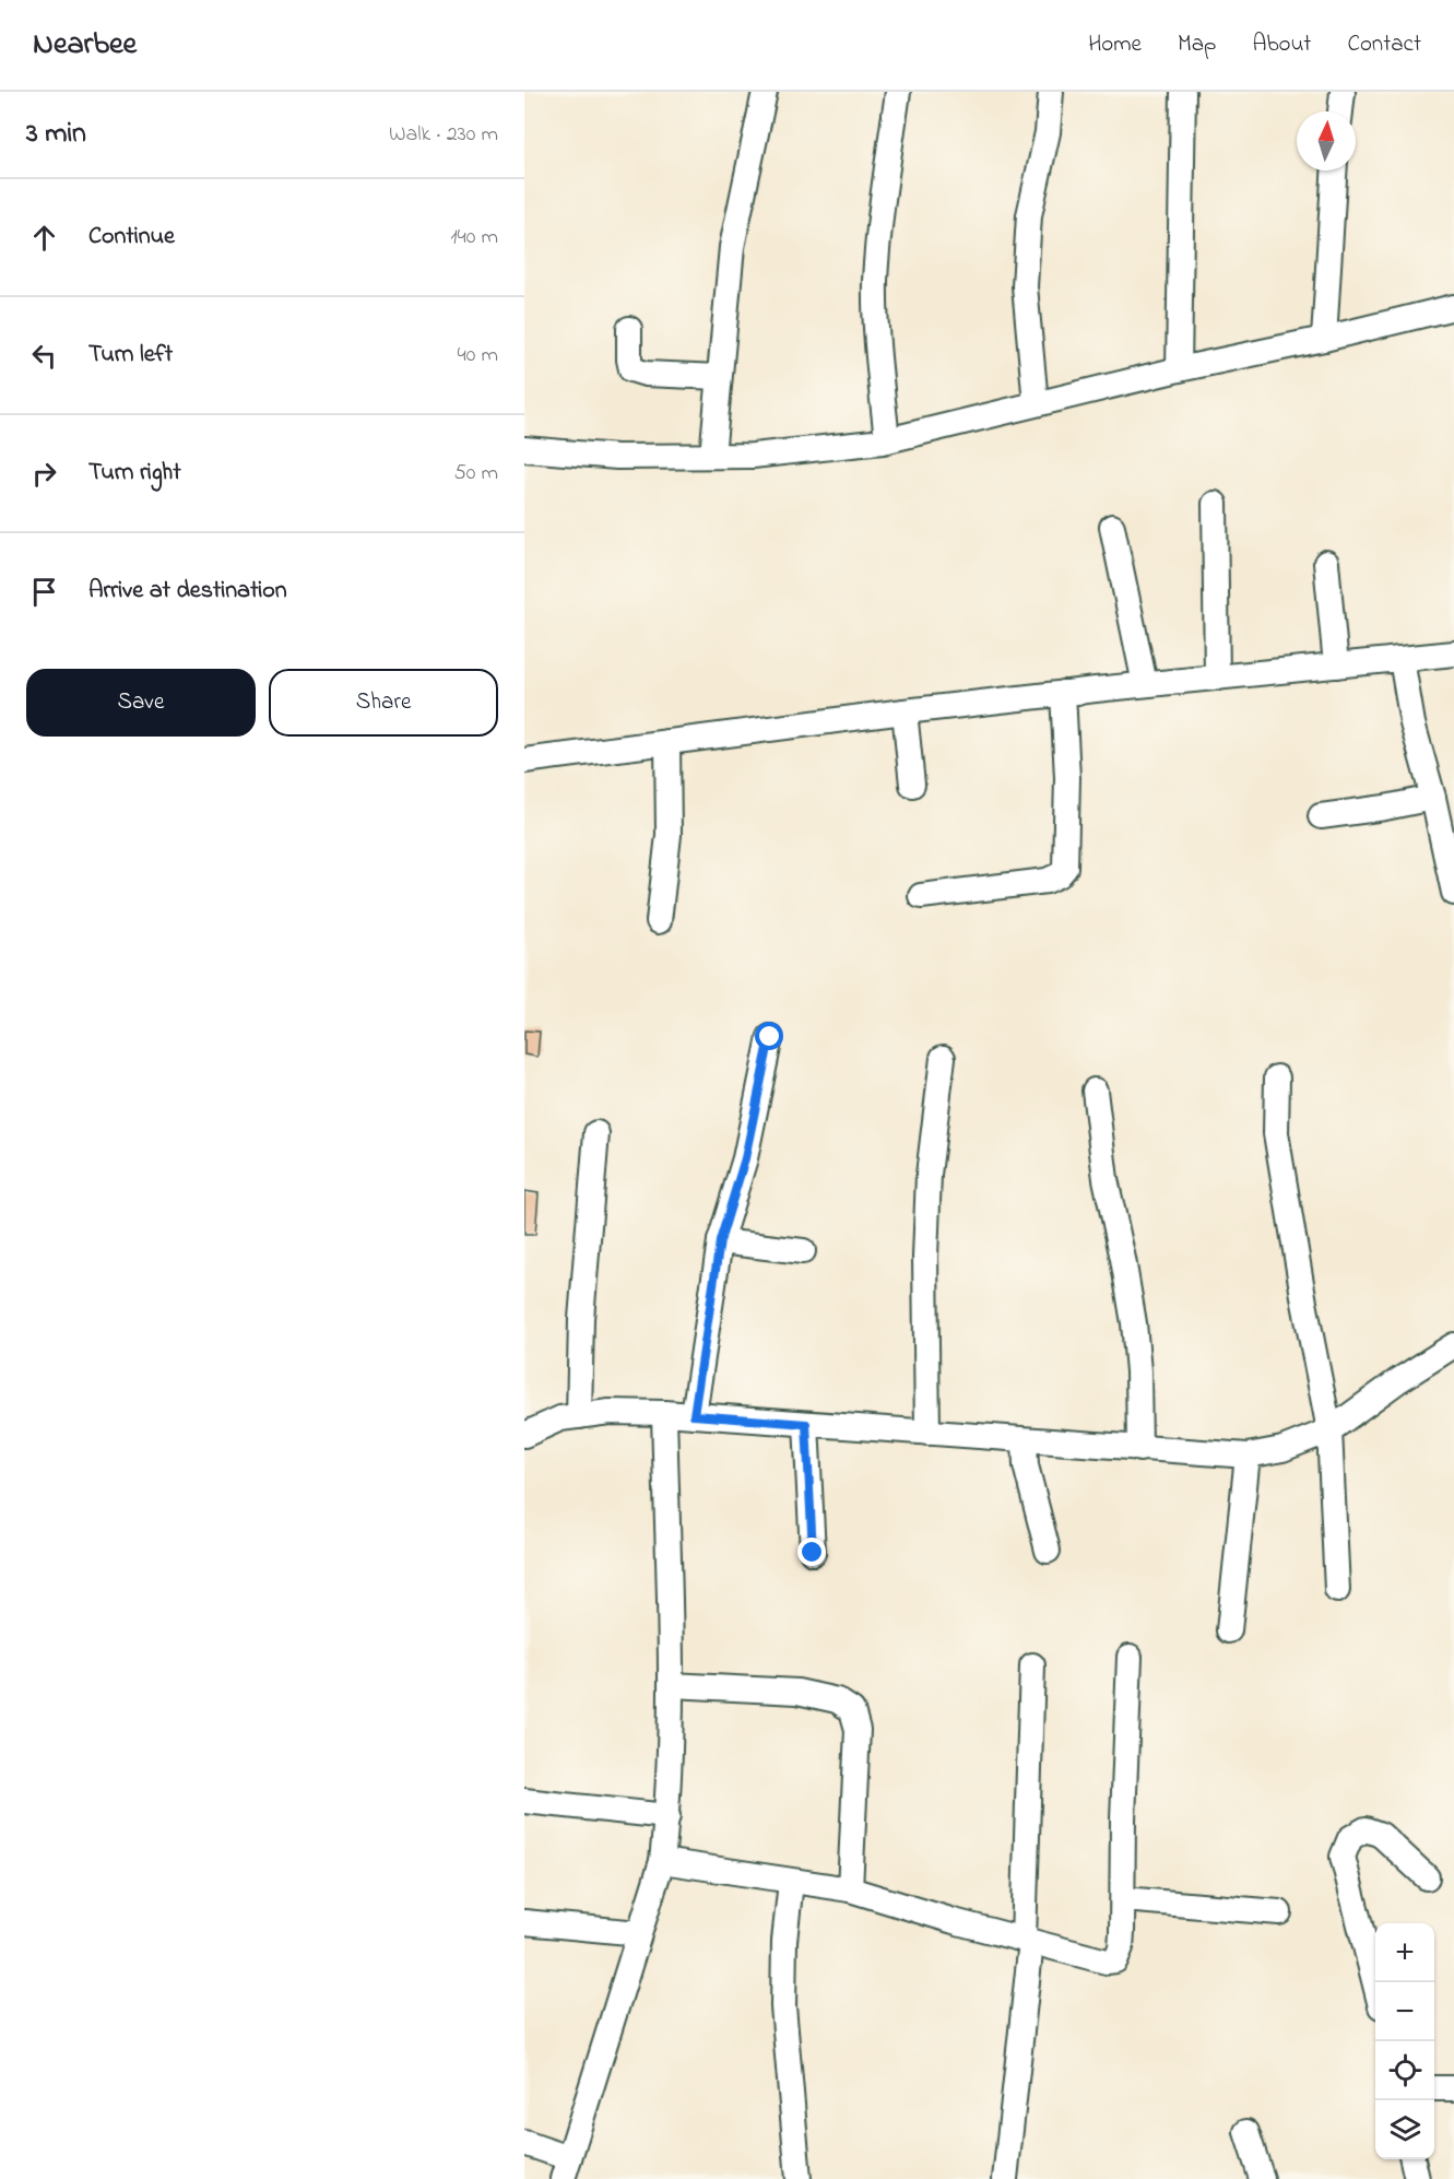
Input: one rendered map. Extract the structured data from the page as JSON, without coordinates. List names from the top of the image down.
{
  "north": "top",
  "page": {
    "header": "Nearbee",
    "nav": [
      "Home",
      "Map",
      "About",
      "Contact"
    ],
    "heading": ["3 min", "Walk · 230 m"],
    "list": [
      ["Continue", "140 m"],
      ["Turn left", "40 m"],
      ["Turn right", "50 m"],
      "Arrive at destination"
    ],
    "buttons": ["Save", "Share"],
    "map_buttons": ["+", "−"]
  }
}
